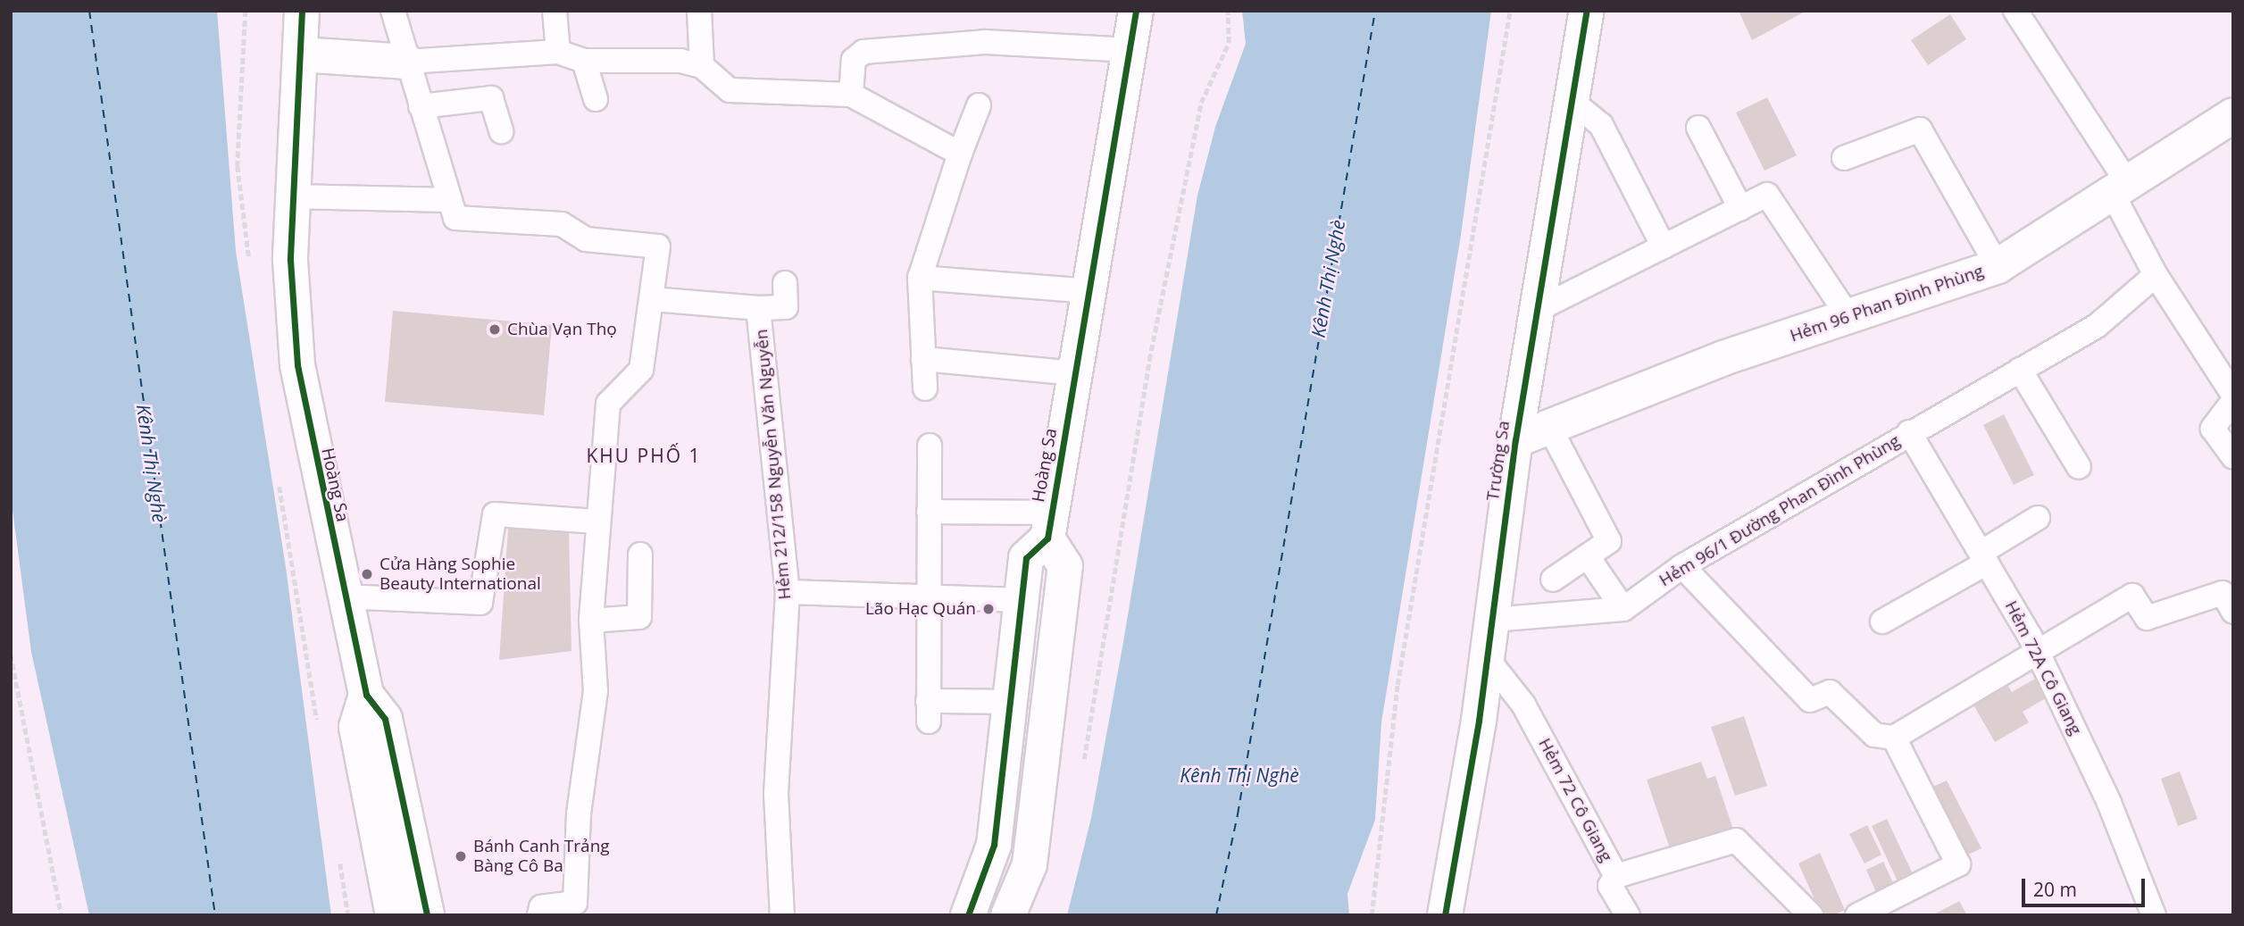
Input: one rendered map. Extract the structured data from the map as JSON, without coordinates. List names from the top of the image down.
{
  "streets": {
    "street": ["Hẻm 96 Phan Đình Phùng", "Trường Sa", "Hoàng Sa"],
    "lane": [
      "Hẻm 212/158 Nguyễn Văn Nguyễn",
      "Hẻm 96/1 Đường Phan Đình Phùng",
      "Hẻm 72A Cô Giang",
      "Hẻm 72 Cô Giang"
    ]
  },
  "crossings": [
    ["Hẻm 96 Phan Đình Phùng", "Trường Sa"],
    ["Trường Sa", "Hẻm 72 Cô Giang"],
    ["Hẻm 96/1 Đường Phan Đình Phùng", "Hẻm 72A Cô Giang"]
  ],
  "districts": ["KHU PHỐ 1"],
  "water": ["Kênh Thị Nghè"],
  "places": [
    "Chùa Vạn Thọ",
    "Cửa Hàng Sophie Beauty International",
    "Lão Hạc Quán",
    "Bánh Canh Trảng Bàng Cô Ba"
  ],
  "scale_bar": "20 m"
}
